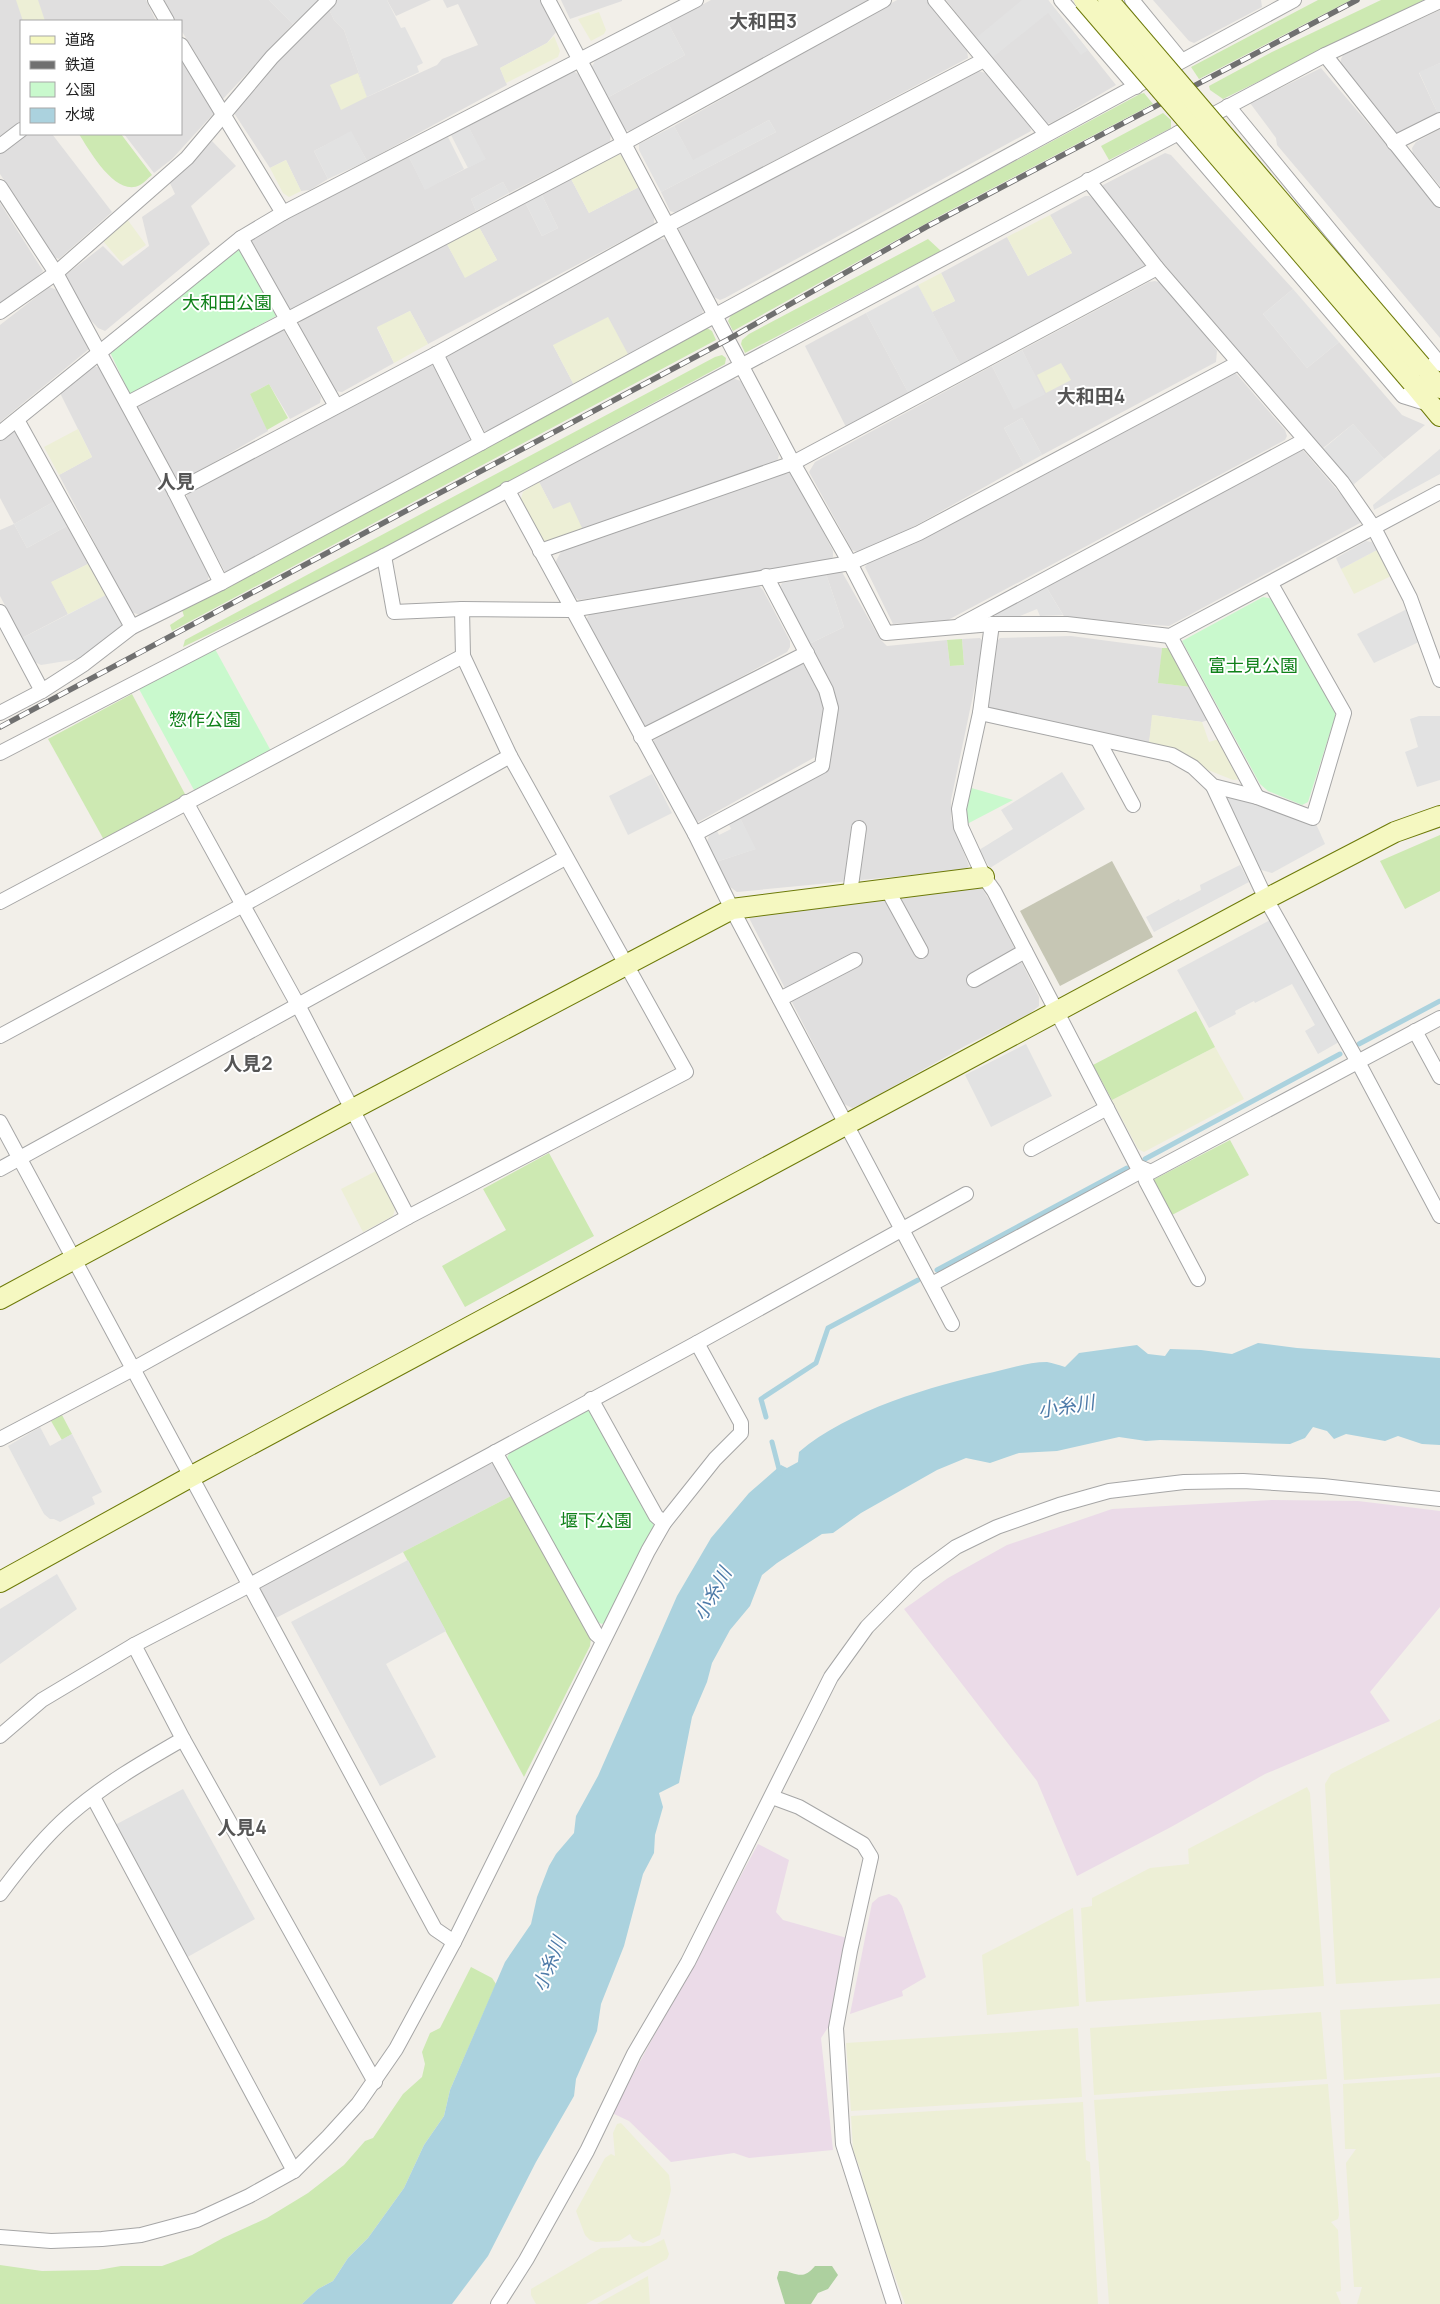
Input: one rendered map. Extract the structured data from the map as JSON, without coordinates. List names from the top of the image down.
{
  "districts": [
    "大和田3",
    "大和田4",
    "人見",
    "人見2",
    "人見4"
  ],
  "water": ["小糸川"],
  "parks": [
    "大和田公園",
    "富士見公園",
    "惣作公園",
    "堰下公園"
  ],
  "legend": [
    "道路",
    "鉄道",
    "公園",
    "水域"
  ]
}
